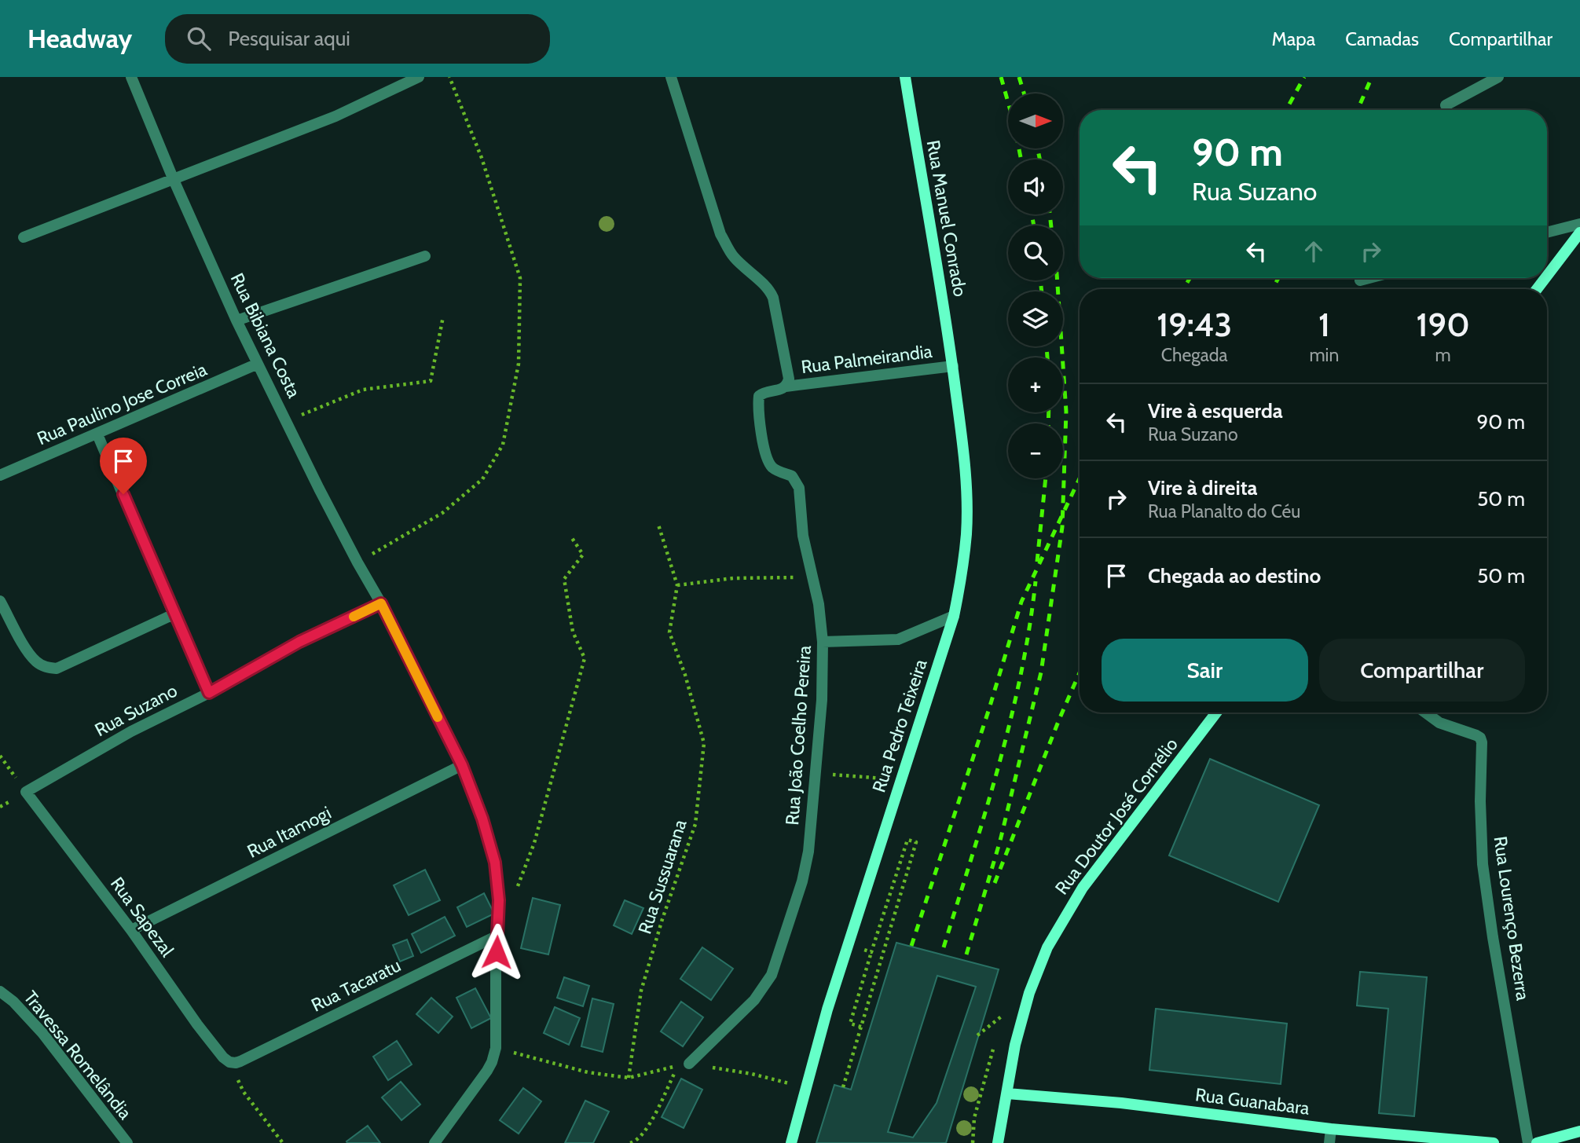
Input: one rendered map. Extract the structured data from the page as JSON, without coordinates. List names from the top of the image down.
{
  "streets": {
    "street": [
      "Rua Manuel Conrado",
      "Rua Bibiana Costa",
      "Rua Palmeirandia",
      "Rua Paulino Jose Correia",
      "Rua Suzano",
      "Rua Pedro Teixeira",
      "Rua João Coelho Pereira",
      "Rua Doutor José Cornélio",
      "Rua Itamogi",
      "Rua Sapezal",
      "Rua Lourenço Bezerra",
      "Rua Tacaratu",
      "Travessa Romelândia",
      "Rua Guanabara"
    ],
    "path": ["Rua Sussuarana"]
  },
  "crossings": [
    ["Rua Manuel Conrado", "Rua Palmeirandia"],
    ["Rua Manuel Conrado", "Rua Pedro Teixeira"],
    ["Rua Bibiana Costa", "Rua Paulino Jose Correia"],
    ["Rua Bibiana Costa", "Rua Suzano"],
    ["Rua Bibiana Costa", "Rua Itamogi"],
    ["Rua Bibiana Costa", "Rua Tacaratu"],
    ["Rua Palmeirandia", "Rua Pedro Teixeira"],
    ["Rua Palmeirandia", "Rua João Coelho Pereira"],
    ["Rua Suzano", "Rua Sapezal"],
    ["Rua Doutor José Cornélio", "Rua Guanabara"],
    ["Rua Itamogi", "Rua Sapezal"],
    ["Rua Sapezal", "Rua Tacaratu"]
  ],
  "north": "right",
  "page": {
    "header": "Headway",
    "search": "Pesquisar aqui",
    "nav": ["Mapa", "Camadas", "Compartilhar"],
    "map_buttons": ["+", "−"],
    "turn": ["90 m", "Rua Suzano"],
    "eta": [
      "19:43",
      "Chegada",
      "1",
      "min",
      "190",
      "m"
    ],
    "list": [
      {
        "name": "Vire à esquerda",
        "note": "Rua Suzano",
        "value": "90 m"
      },
      {
        "name": "Vire à direita",
        "note": "Rua Planalto do Céu",
        "value": "50 m"
      },
      {
        "name": "Chegada ao destino",
        "value": "50 m"
      }
    ],
    "buttons": ["Sair", "Compartilhar"]
  }
}
